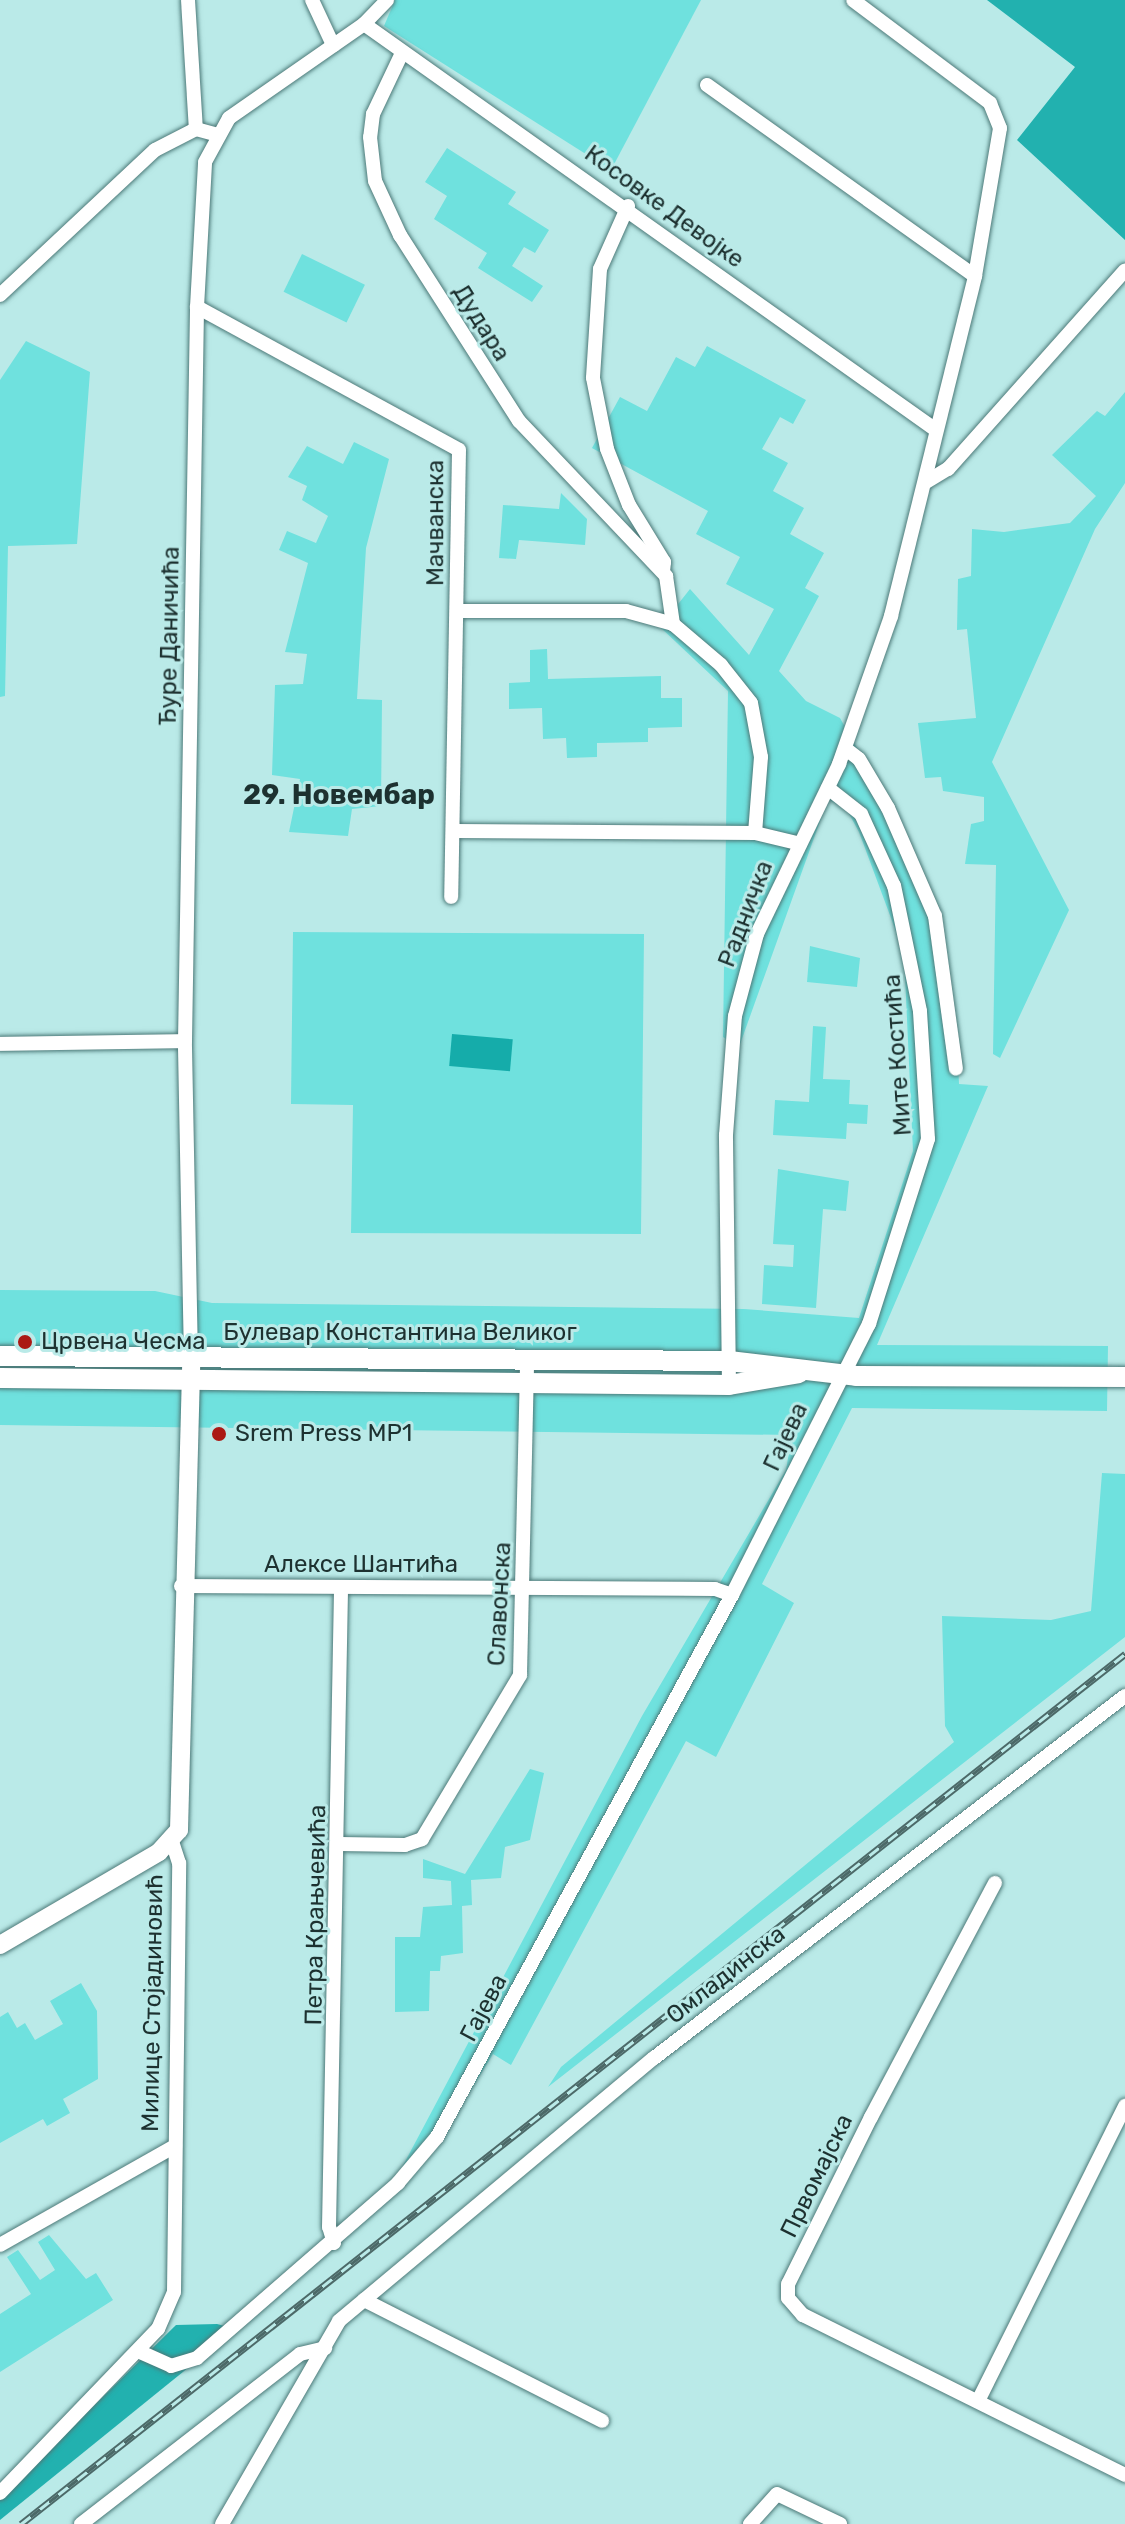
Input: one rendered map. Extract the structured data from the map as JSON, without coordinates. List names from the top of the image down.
{
  "streets": {
    "main road": ["Булевар Константина Великог"],
    "street": [
      "Косовке Девојке",
      "Дудара",
      "Мачванска",
      "Ђуре Даничића",
      "Радничка",
      "Мите Костића",
      "Гајева",
      "Алексе Шантића",
      "Славонска",
      "Петра Крањчевића",
      "Омладинска",
      "Милице Стојадиновић",
      "Првомајска"
    ]
  },
  "crossings": [
    ["Косовке Девојке", "Дудара"],
    ["Мачванска", "Ђуре Даничића"],
    ["Ђуре Даничића", "Булевар Константина Великог"],
    ["Ђуре Даничића", "Милице Стојадиновић"],
    ["Радничка", "Мите Костића"],
    ["Радничка", "Булевар Константина Великог"],
    ["Мите Костића", "Булевар Константина Великог"],
    ["Мите Костића", "Гајева"],
    ["Булевар Константина Великог", "Гајева"],
    ["Булевар Константина Великог", "Славонска"],
    ["Булевар Константина Великог", "Милице Стојадиновић"],
    ["Гајева", "Алексе Шантића"],
    ["Гајева", "Петра Крањчевића"],
    ["Гајева", "Милице Стојадиновић"],
    ["Алексе Шантића", "Славонска"],
    ["Алексе Шантића", "Петра Крањчевића"],
    ["Алексе Шантића", "Милице Стојадиновић"],
    ["Славонска", "Петра Крањчевића"]
  ],
  "districts": ["29. Новембар"],
  "places": ["Црвена Чесма", "Srem Press MP1"]
}
